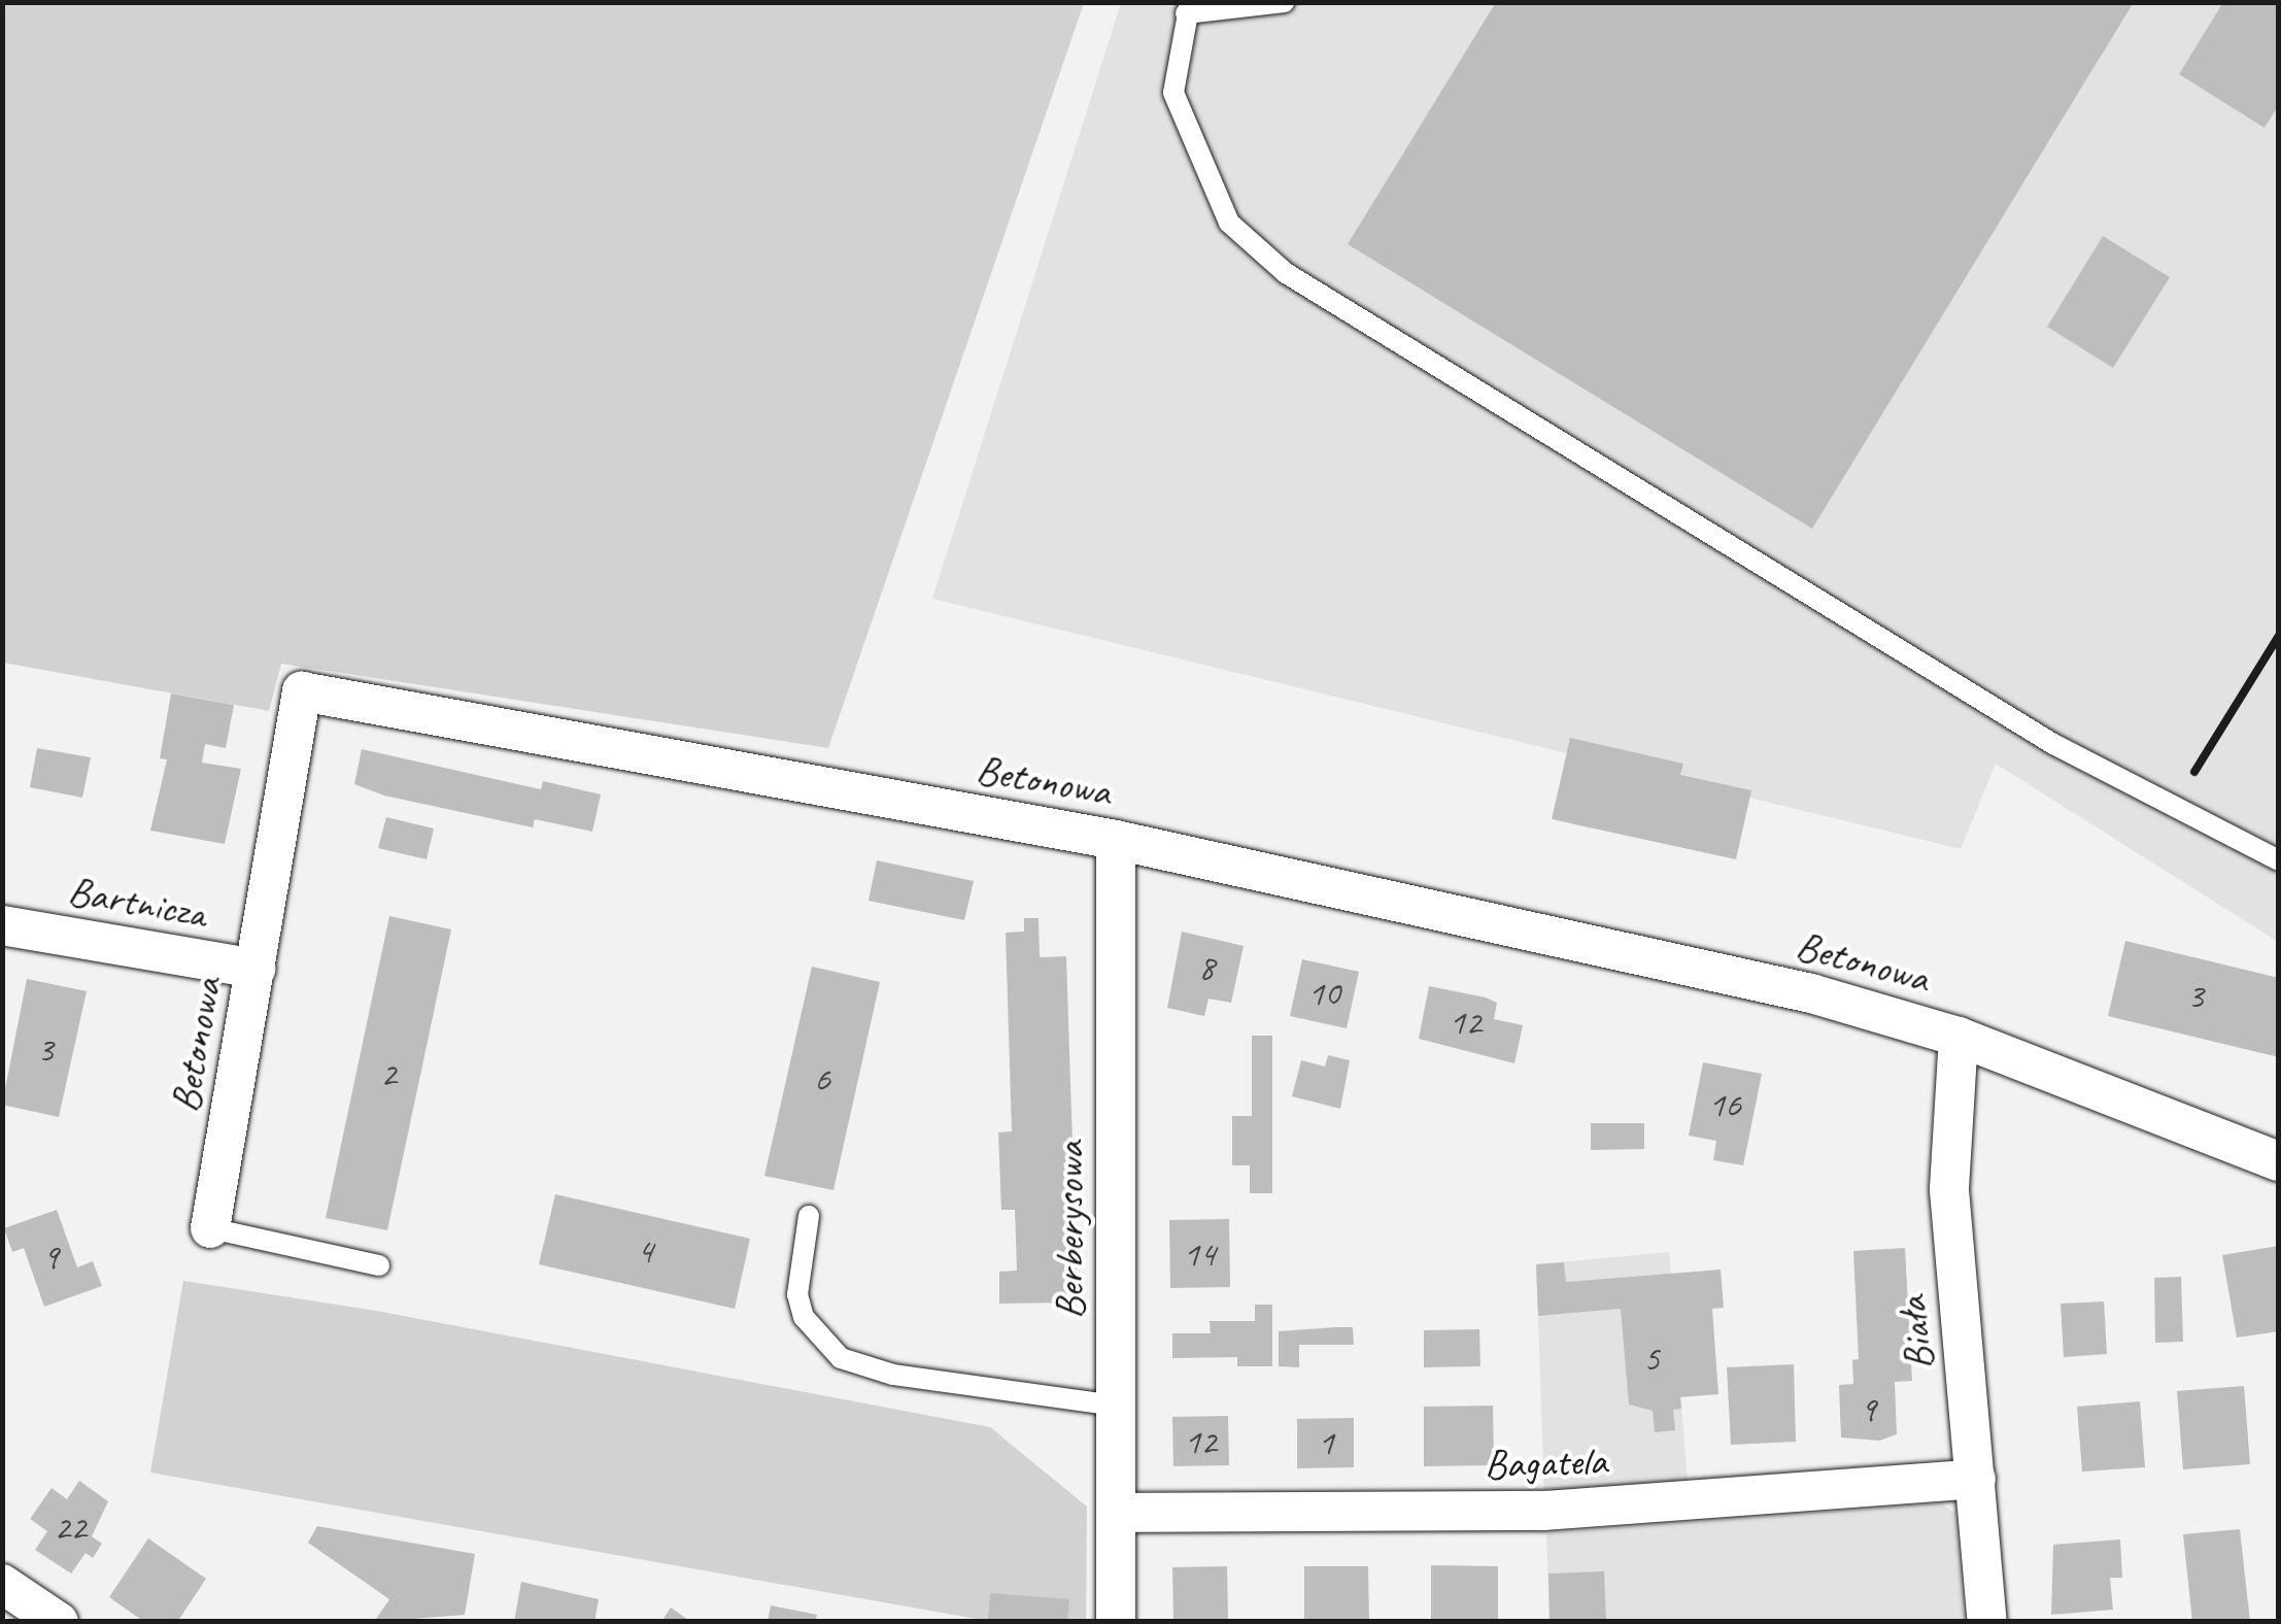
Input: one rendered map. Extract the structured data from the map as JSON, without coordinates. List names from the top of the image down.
{
  "streets": {
    "street": [
      "Betonowa",
      "Bartnicza",
      "Berberysowa",
      "Biała",
      "Bagatela"
    ]
  },
  "crossings": [
    ["Betonowa", "Bartnicza"],
    ["Betonowa", "Berberysowa"],
    ["Betonowa", "Biała"],
    ["Berberysowa", "Bagatela"],
    ["Biała", "Bagatela"]
  ],
  "house_numbers": [
    "8",
    "10",
    "3",
    "12",
    "3",
    "2",
    "6",
    "16",
    "4",
    "14",
    "9",
    "5",
    "9",
    "12",
    "1",
    "22"
  ]
}
